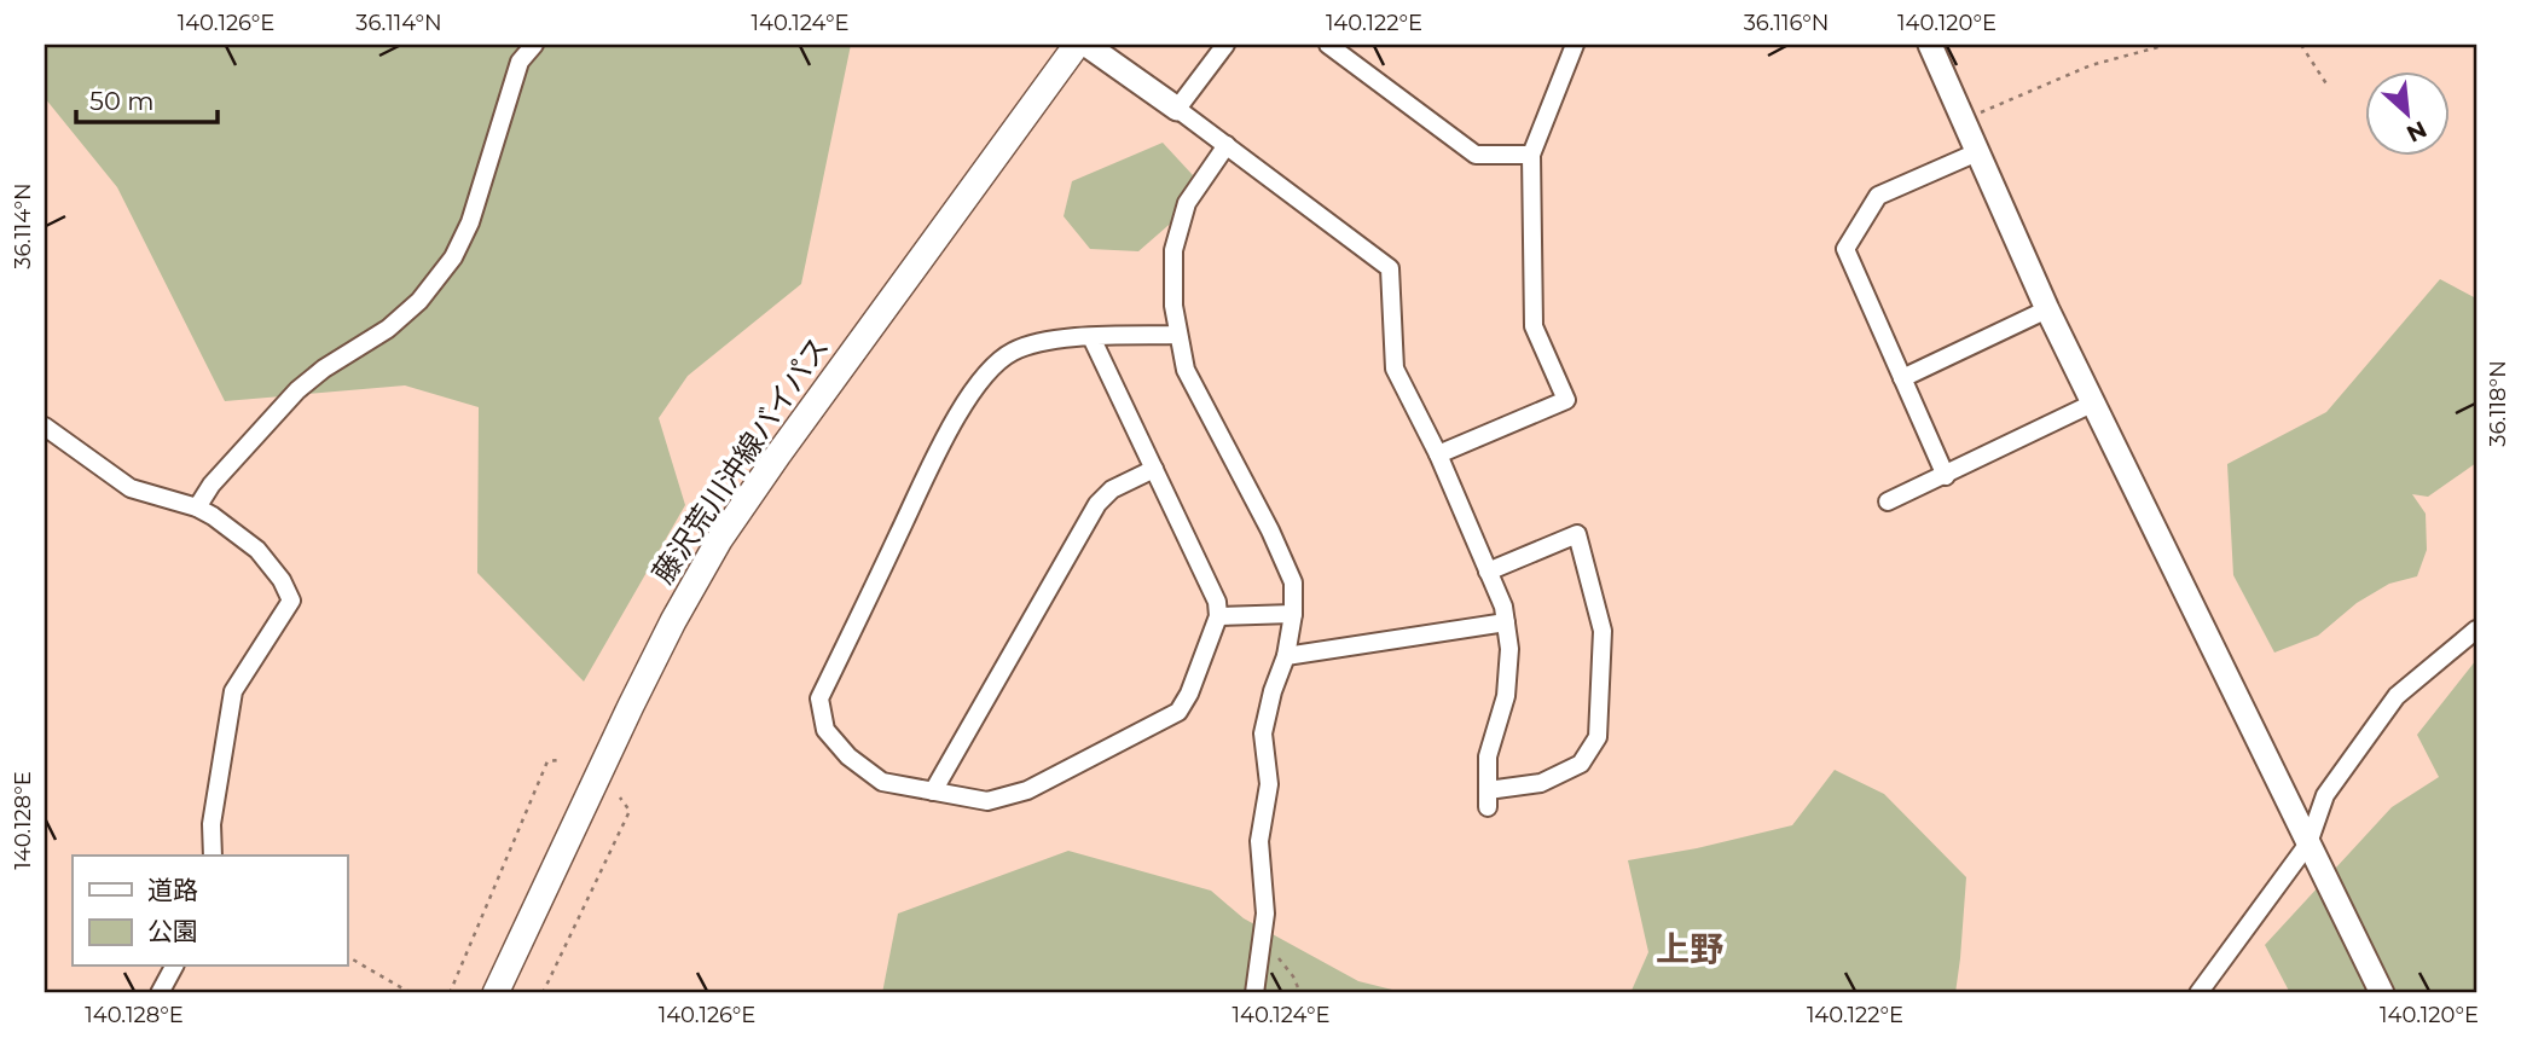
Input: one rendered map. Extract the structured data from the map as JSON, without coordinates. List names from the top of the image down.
{
  "streets": {
    "main road": ["藤沢荒川沖線バイパス"]
  },
  "districts": ["上野"],
  "legend": ["道路", "公園"],
  "scale_bar": "50 m",
  "north": "bottom right",
  "coordinates": [
    "140.126°E",
    "36.114°N",
    "140.124°E",
    "140.122°E",
    "36.116°N",
    "140.120°E",
    "36.118°N",
    "140.128°E"
  ]
}
